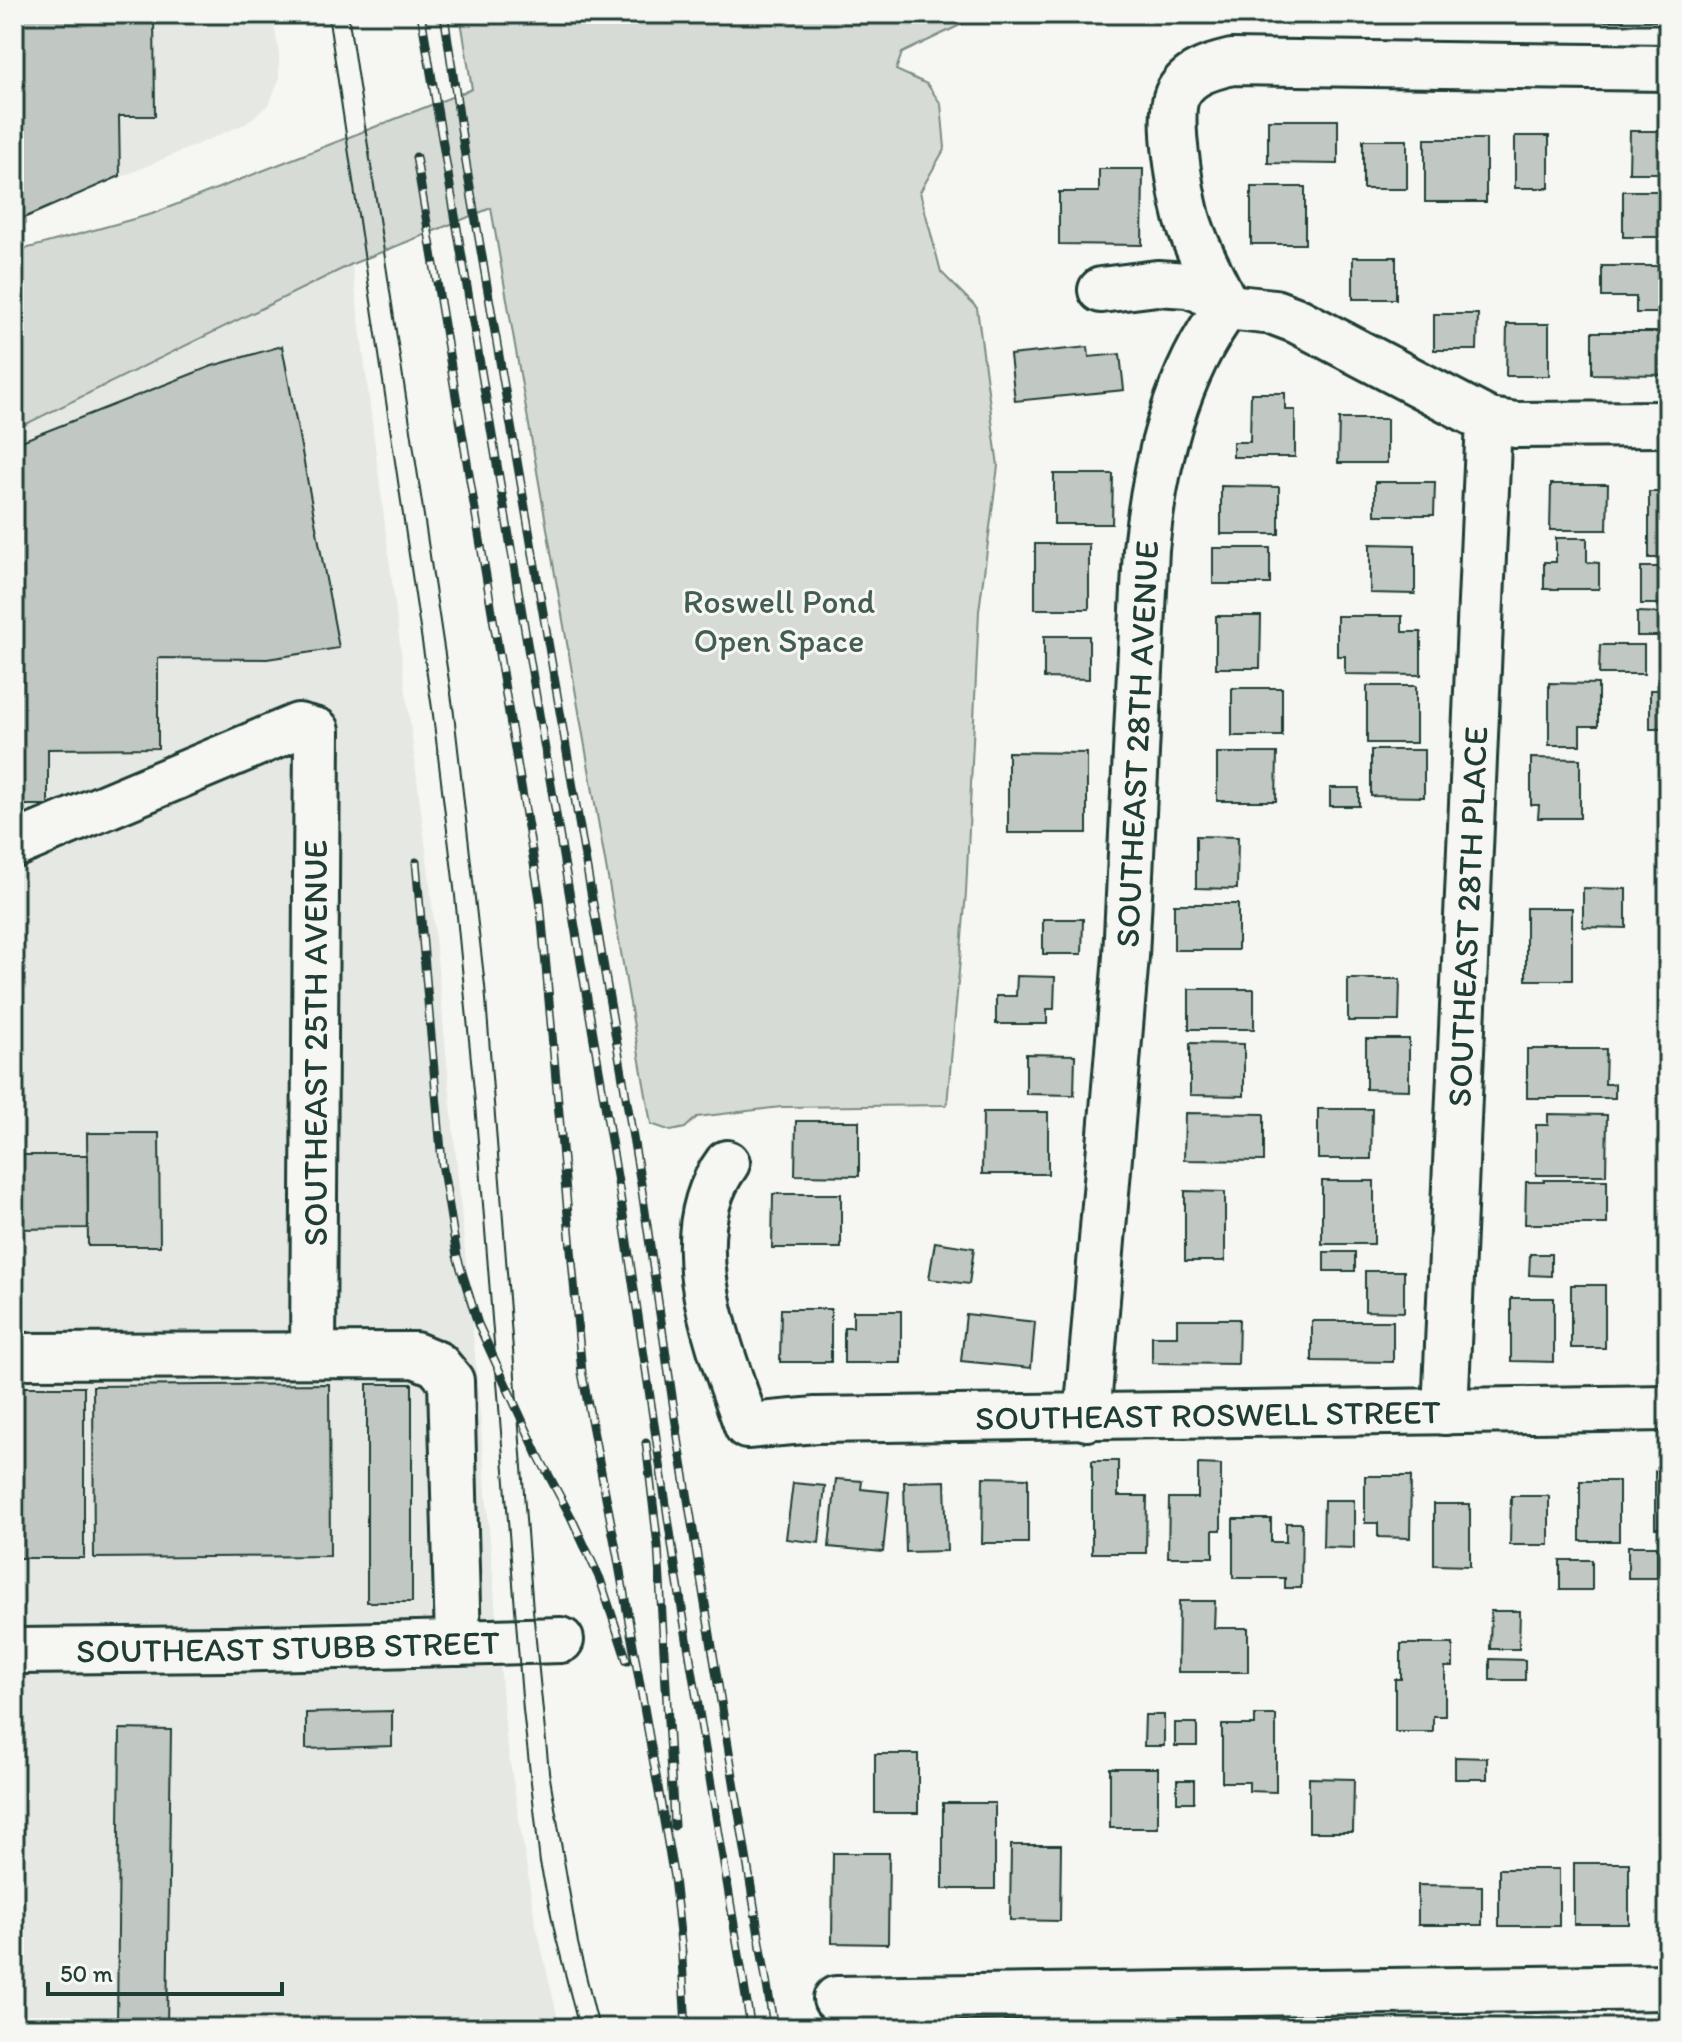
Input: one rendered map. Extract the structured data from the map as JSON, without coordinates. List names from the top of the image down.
{
  "streets": {
    "street": [
      "SOUTHEAST 28TH AVENUE",
      "SOUTHEAST 28TH PLACE",
      "SOUTHEAST 25TH AVENUE",
      "SOUTHEAST ROSWELL STREET",
      "SOUTHEAST STUBB STREET"
    ]
  },
  "crossings": [
    ["SOUTHEAST 28TH AVENUE", "SOUTHEAST ROSWELL STREET"],
    ["SOUTHEAST 28TH PLACE", "SOUTHEAST ROSWELL STREET"]
  ],
  "parks": ["Roswell Pond Open Space"],
  "scale_bar": "50 m"
}
